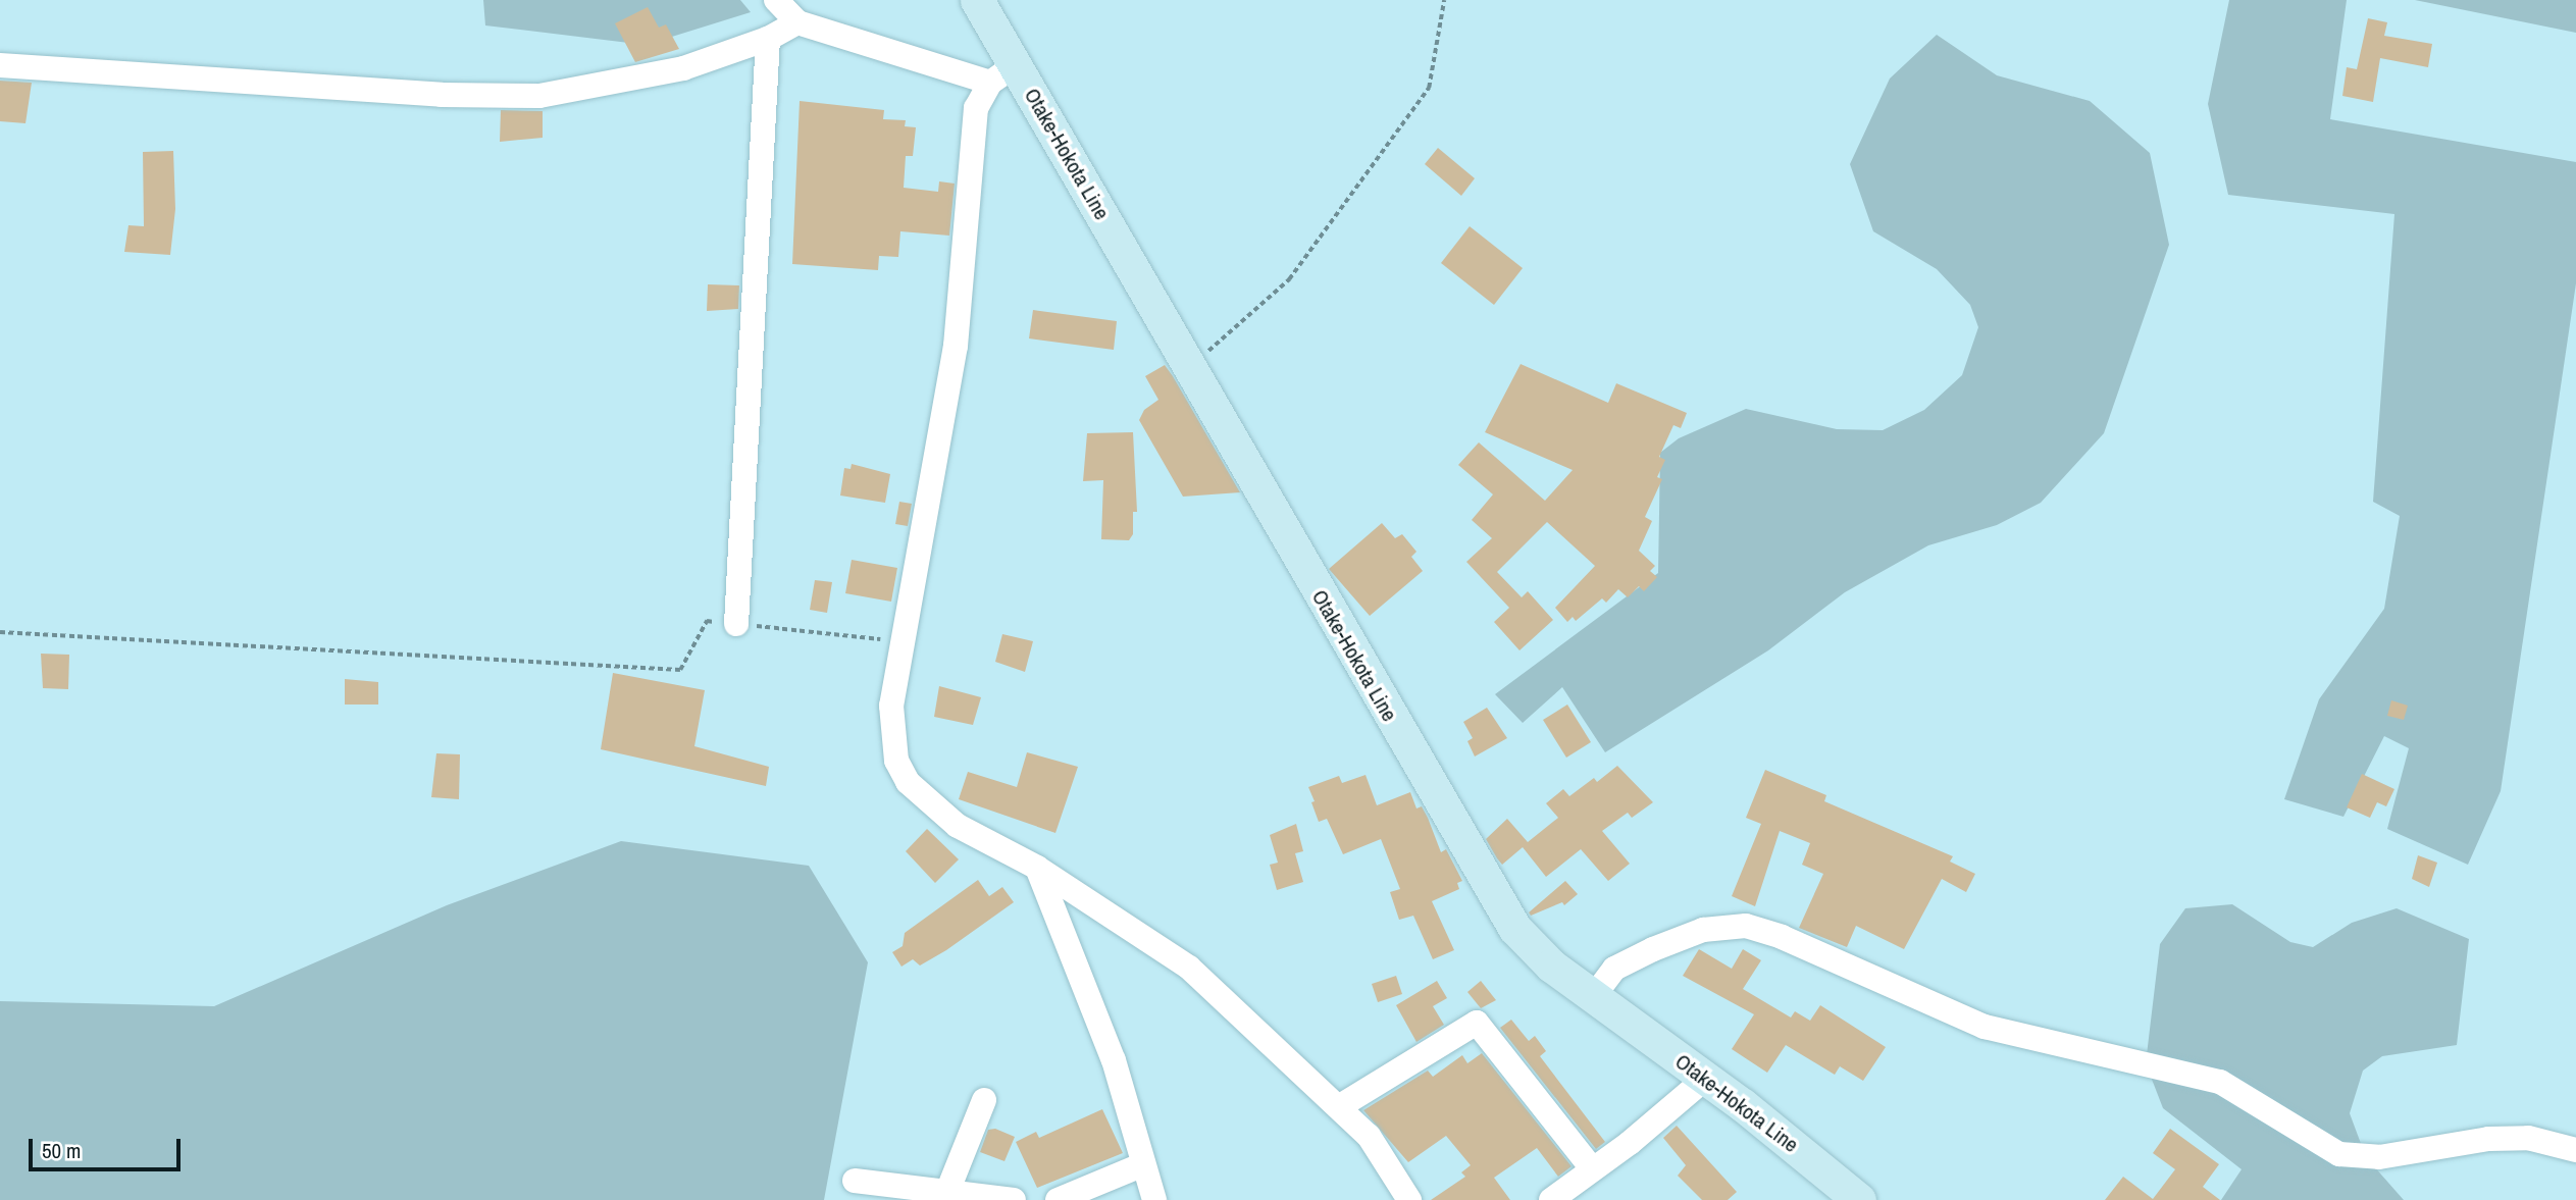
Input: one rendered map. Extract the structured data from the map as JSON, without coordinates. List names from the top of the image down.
{
  "streets": {
    "main road": ["Otake-Hokota Line"]
  },
  "scale_bar": "50 m"
}
